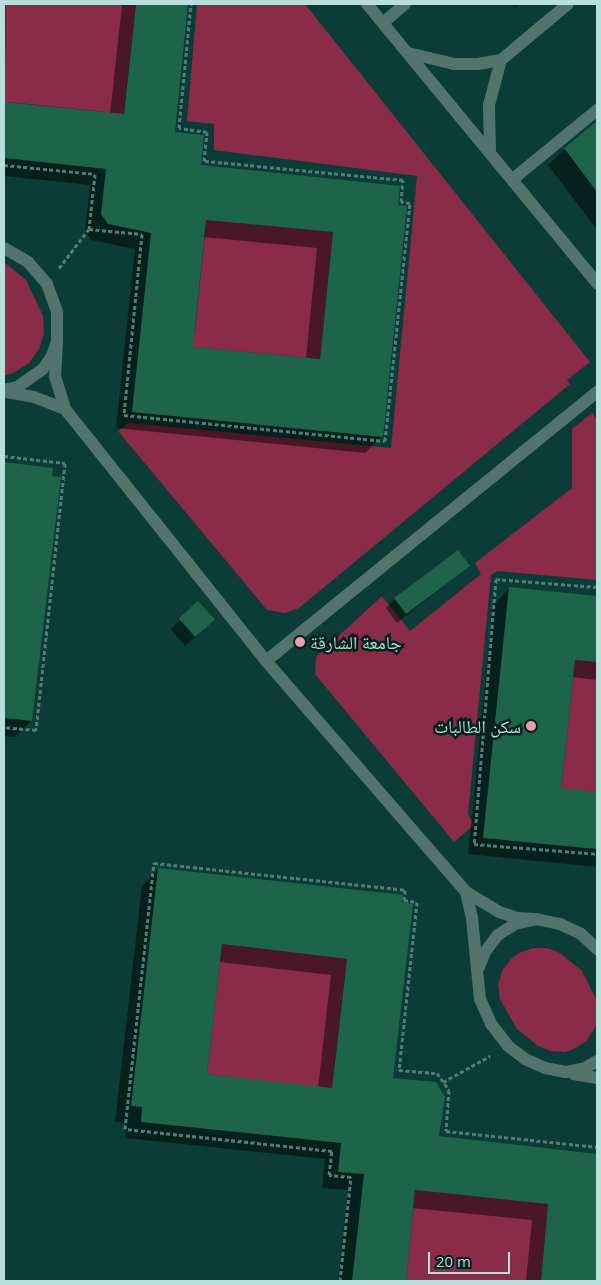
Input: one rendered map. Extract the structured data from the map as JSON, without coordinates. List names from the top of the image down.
{
  "places": ["جامعة الشارقة", "سكن الطالبات"],
  "scale_bar": "20 m"
}
